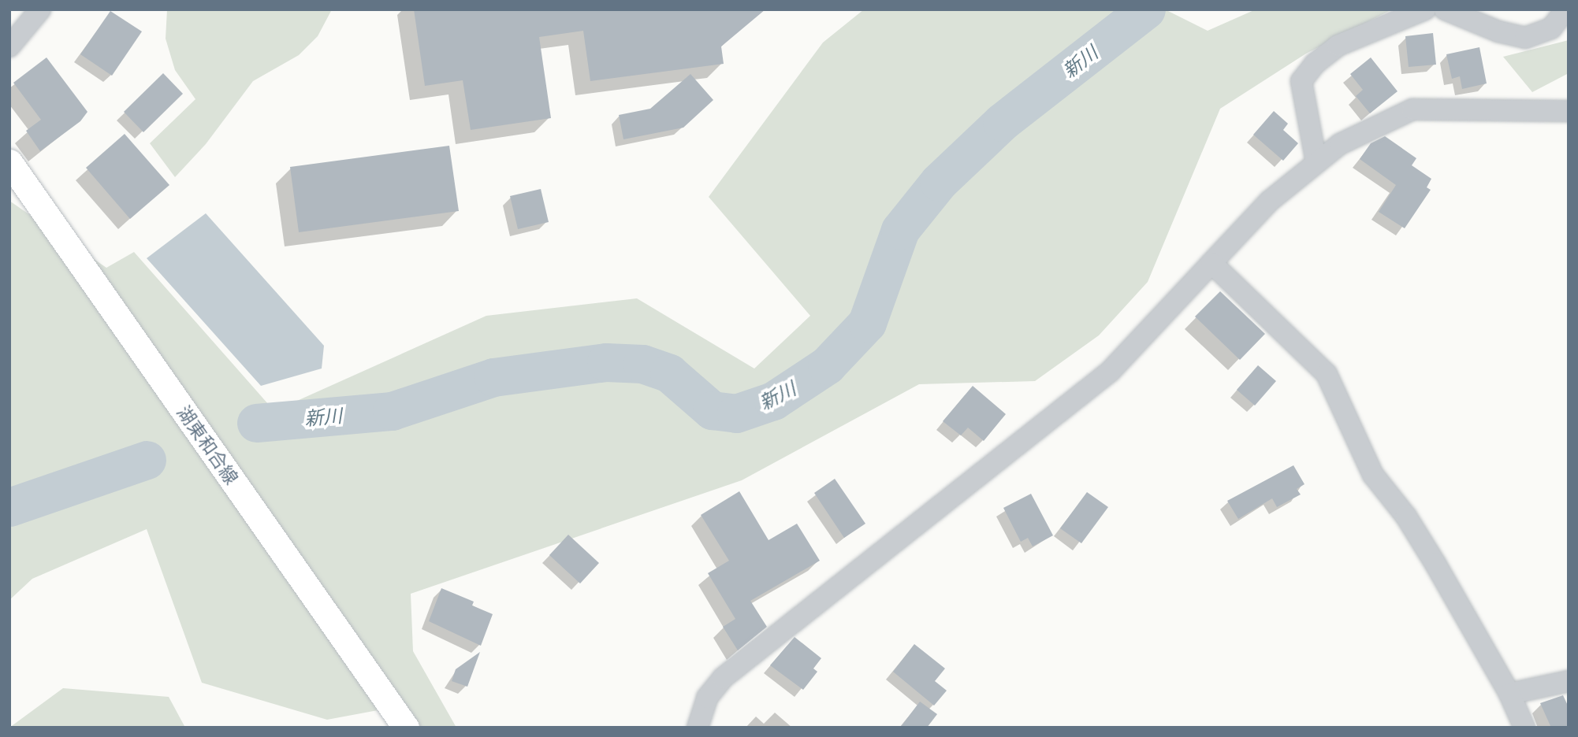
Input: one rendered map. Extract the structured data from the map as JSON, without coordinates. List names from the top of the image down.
{
  "streets": {
    "main road": ["湖東和合線"]
  },
  "water": ["新川"]
}
